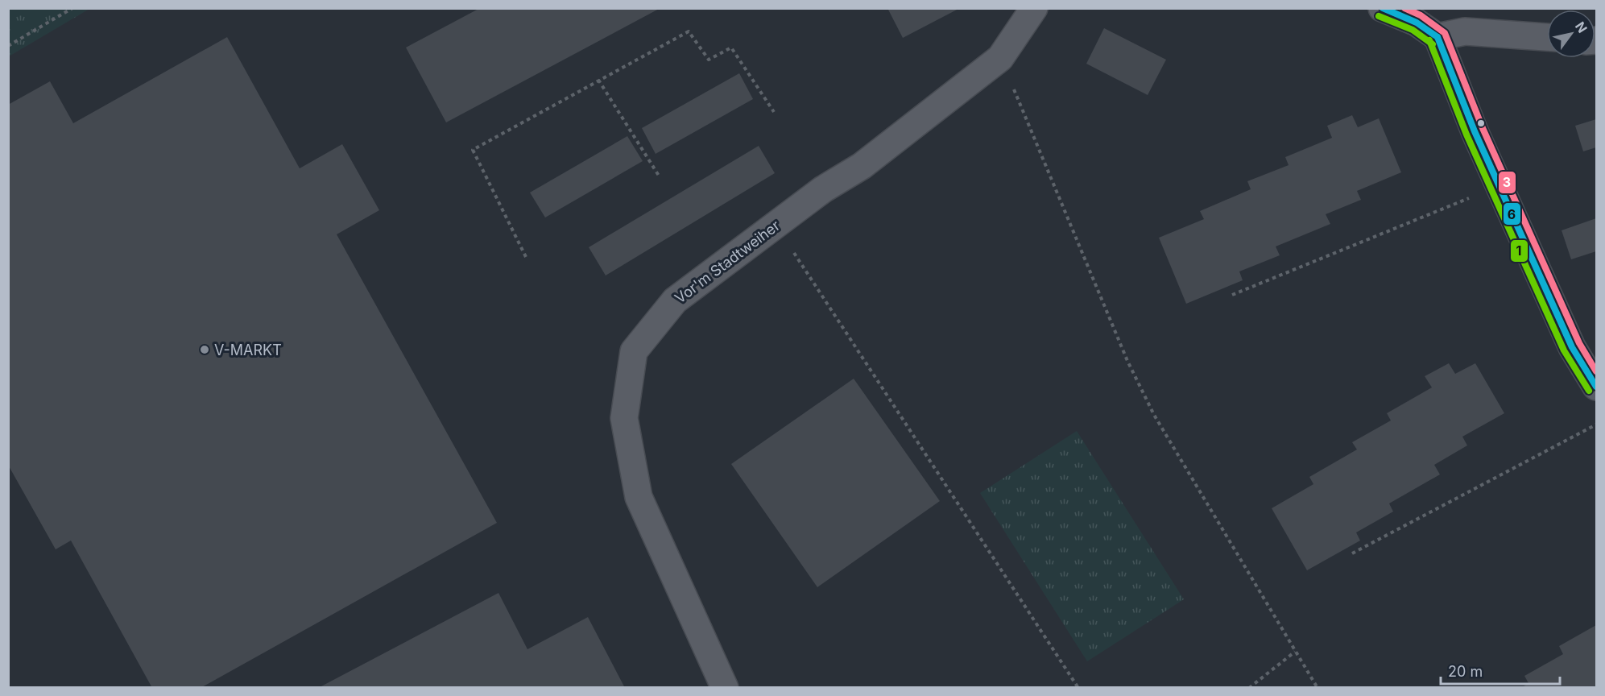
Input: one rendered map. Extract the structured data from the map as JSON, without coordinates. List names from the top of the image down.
{
  "streets": {
    "street": ["Vor'm Stadtweiher"]
  },
  "places": ["V-MARKT"],
  "lines": ["transit line 6", "transit line 3", "transit line 1"],
  "scale_bar": "20 m",
  "north": "top right"
}
